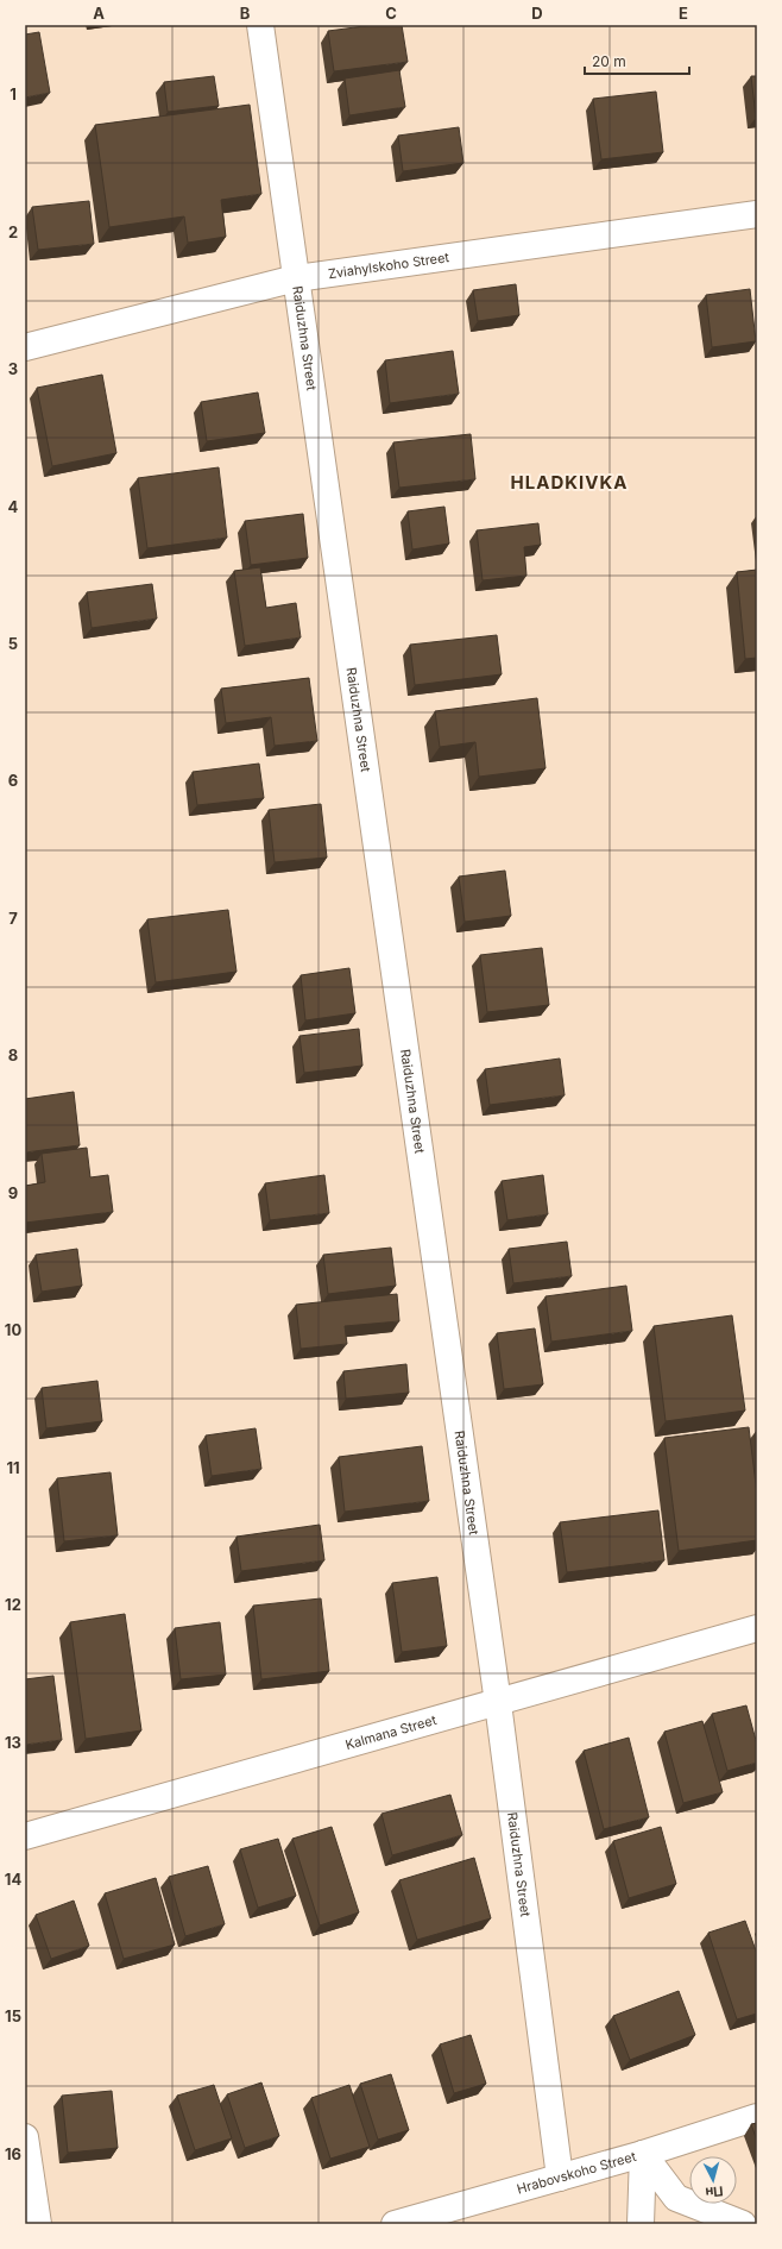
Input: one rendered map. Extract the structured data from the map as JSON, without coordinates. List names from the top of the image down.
{
  "streets": {
    "street": [
      "Zviahylskoho Street",
      "Raiduzhna Street",
      "Kalmana Street",
      "Hrabovskoho Street"
    ]
  },
  "crossings": [
    ["Zviahylskoho Street", "Raiduzhna Street"],
    ["Raiduzhna Street", "Kalmana Street"],
    ["Raiduzhna Street", "Hrabovskoho Street"]
  ],
  "districts": ["HLADKIVKA"],
  "scale_bar": "20 m",
  "north": "bottom",
  "grid": {
    "columns": [
      "A",
      "B",
      "C",
      "D",
      "E"
    ],
    "rows": [
      "1",
      "2",
      "3",
      "4",
      "5",
      "6",
      "7",
      "8",
      "9",
      "10",
      "11",
      "12",
      "13",
      "14",
      "15",
      "16"
    ]
  }
}
